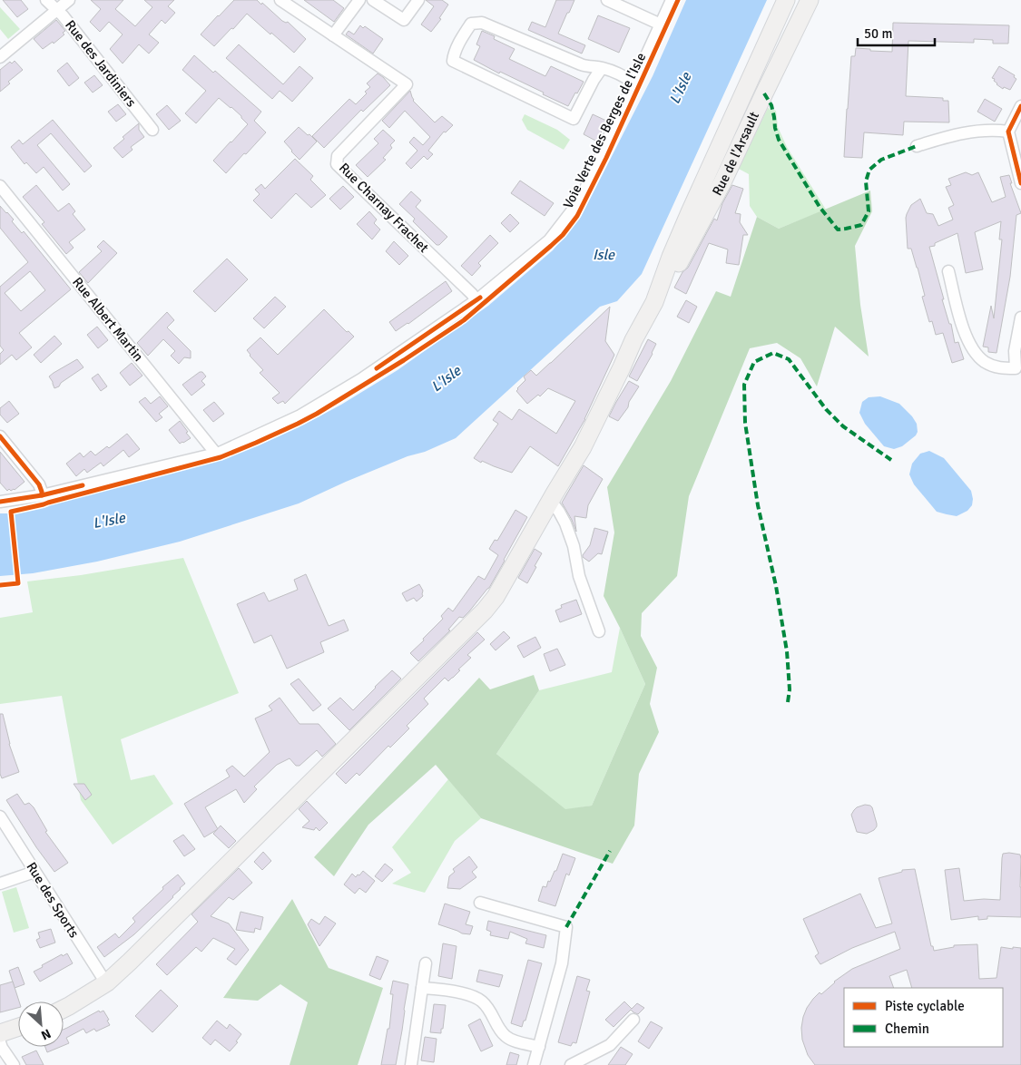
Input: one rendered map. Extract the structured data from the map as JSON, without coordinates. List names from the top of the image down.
{
  "streets": {
    "main road": ["Rue de l'Arsault"],
    "street": [
      "Rue des Jardiniers",
      "Rue Charnay Frachet",
      "Rue Albert Martin",
      "Rue des Sports"
    ],
    "cycle path": ["Voie Verte des Berges de l'Isle"]
  },
  "water": ["L'Isle", "Isle"],
  "legend": ["Piste cyclable", "Chemin"],
  "scale_bar": "50 m",
  "north": "bottom right"
}
